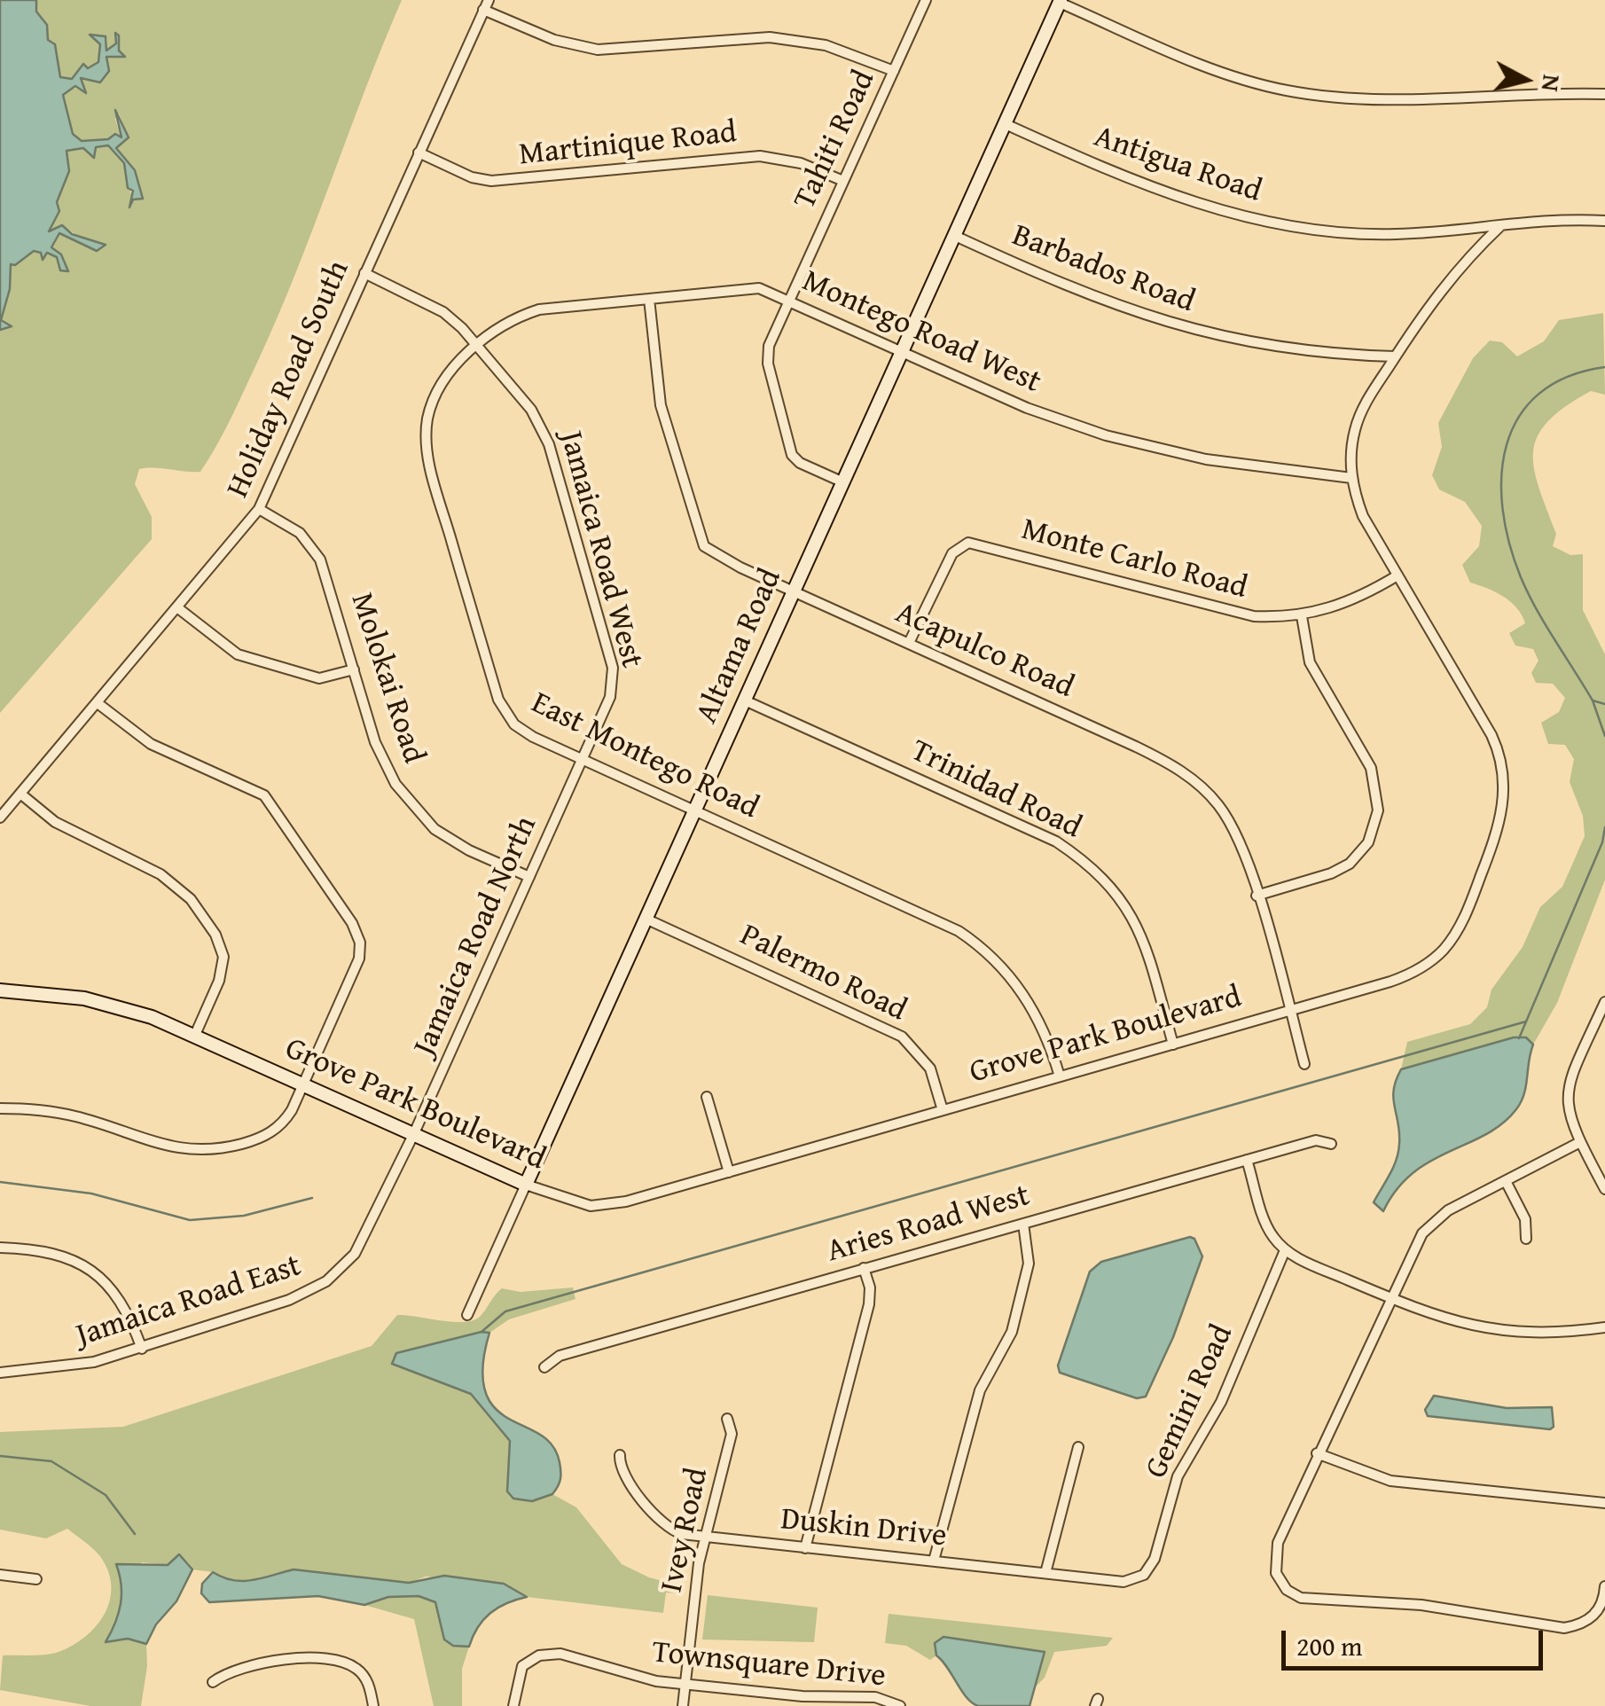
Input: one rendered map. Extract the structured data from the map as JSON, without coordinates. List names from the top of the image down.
{
  "streets": {
    "street": [
      "Tahiti Road",
      "Martinique Road",
      "Antigua Road",
      "Barbados Road",
      "Montego Road West",
      "Holiday Road South",
      "Jamaica Road West",
      "Monte Carlo Road",
      "Altama Road",
      "Acapulco Road",
      "Molokai Road",
      "East Montego Road",
      "Trinidad Road",
      "Jamaica Road North",
      "Palermo Road",
      "Grove Park Boulevard",
      "Aries Road West",
      "Jamaica Road East",
      "Gemini Road",
      "Duskin Drive",
      "Ivey Road",
      "Townsquare Drive"
    ]
  },
  "crossings": [
    ["Tahiti Road", "Martinique Road"],
    ["Tahiti Road", "Montego Road West"],
    ["Tahiti Road", "Altama Road"],
    ["Martinique Road", "Holiday Road South"],
    ["Antigua Road", "Altama Road"],
    ["Antigua Road", "Grove Park Boulevard"],
    ["Barbados Road", "Altama Road"],
    ["Barbados Road", "Grove Park Boulevard"],
    ["Montego Road West", "Jamaica Road West"],
    ["Montego Road West", "Altama Road"],
    ["Montego Road West", "Acapulco Road"],
    ["Montego Road West", "East Montego Road"],
    ["Montego Road West", "Grove Park Boulevard"],
    ["Holiday Road South", "Jamaica Road West"],
    ["Holiday Road South", "Molokai Road"],
    ["Jamaica Road West", "East Montego Road"],
    ["Jamaica Road West", "Jamaica Road North"],
    ["Monte Carlo Road", "Acapulco Road"],
    ["Monte Carlo Road", "Grove Park Boulevard"],
    ["Altama Road", "Acapulco Road"],
    ["Altama Road", "East Montego Road"],
    ["Altama Road", "Trinidad Road"],
    ["Altama Road", "Palermo Road"],
    ["Altama Road", "Grove Park Boulevard"],
    ["Acapulco Road", "Grove Park Boulevard"],
    ["Molokai Road", "Jamaica Road North"],
    ["East Montego Road", "Jamaica Road North"],
    ["East Montego Road", "Grove Park Boulevard"],
    ["Trinidad Road", "Grove Park Boulevard"],
    ["Jamaica Road North", "Grove Park Boulevard"],
    ["Jamaica Road North", "Jamaica Road East"],
    ["Palermo Road", "Grove Park Boulevard"],
    ["Grove Park Boulevard", "Jamaica Road East"],
    ["Gemini Road", "Duskin Drive"],
    ["Duskin Drive", "Ivey Road"],
    ["Ivey Road", "Townsquare Drive"]
  ],
  "scale_bar": "200 m",
  "north": "right"
}
